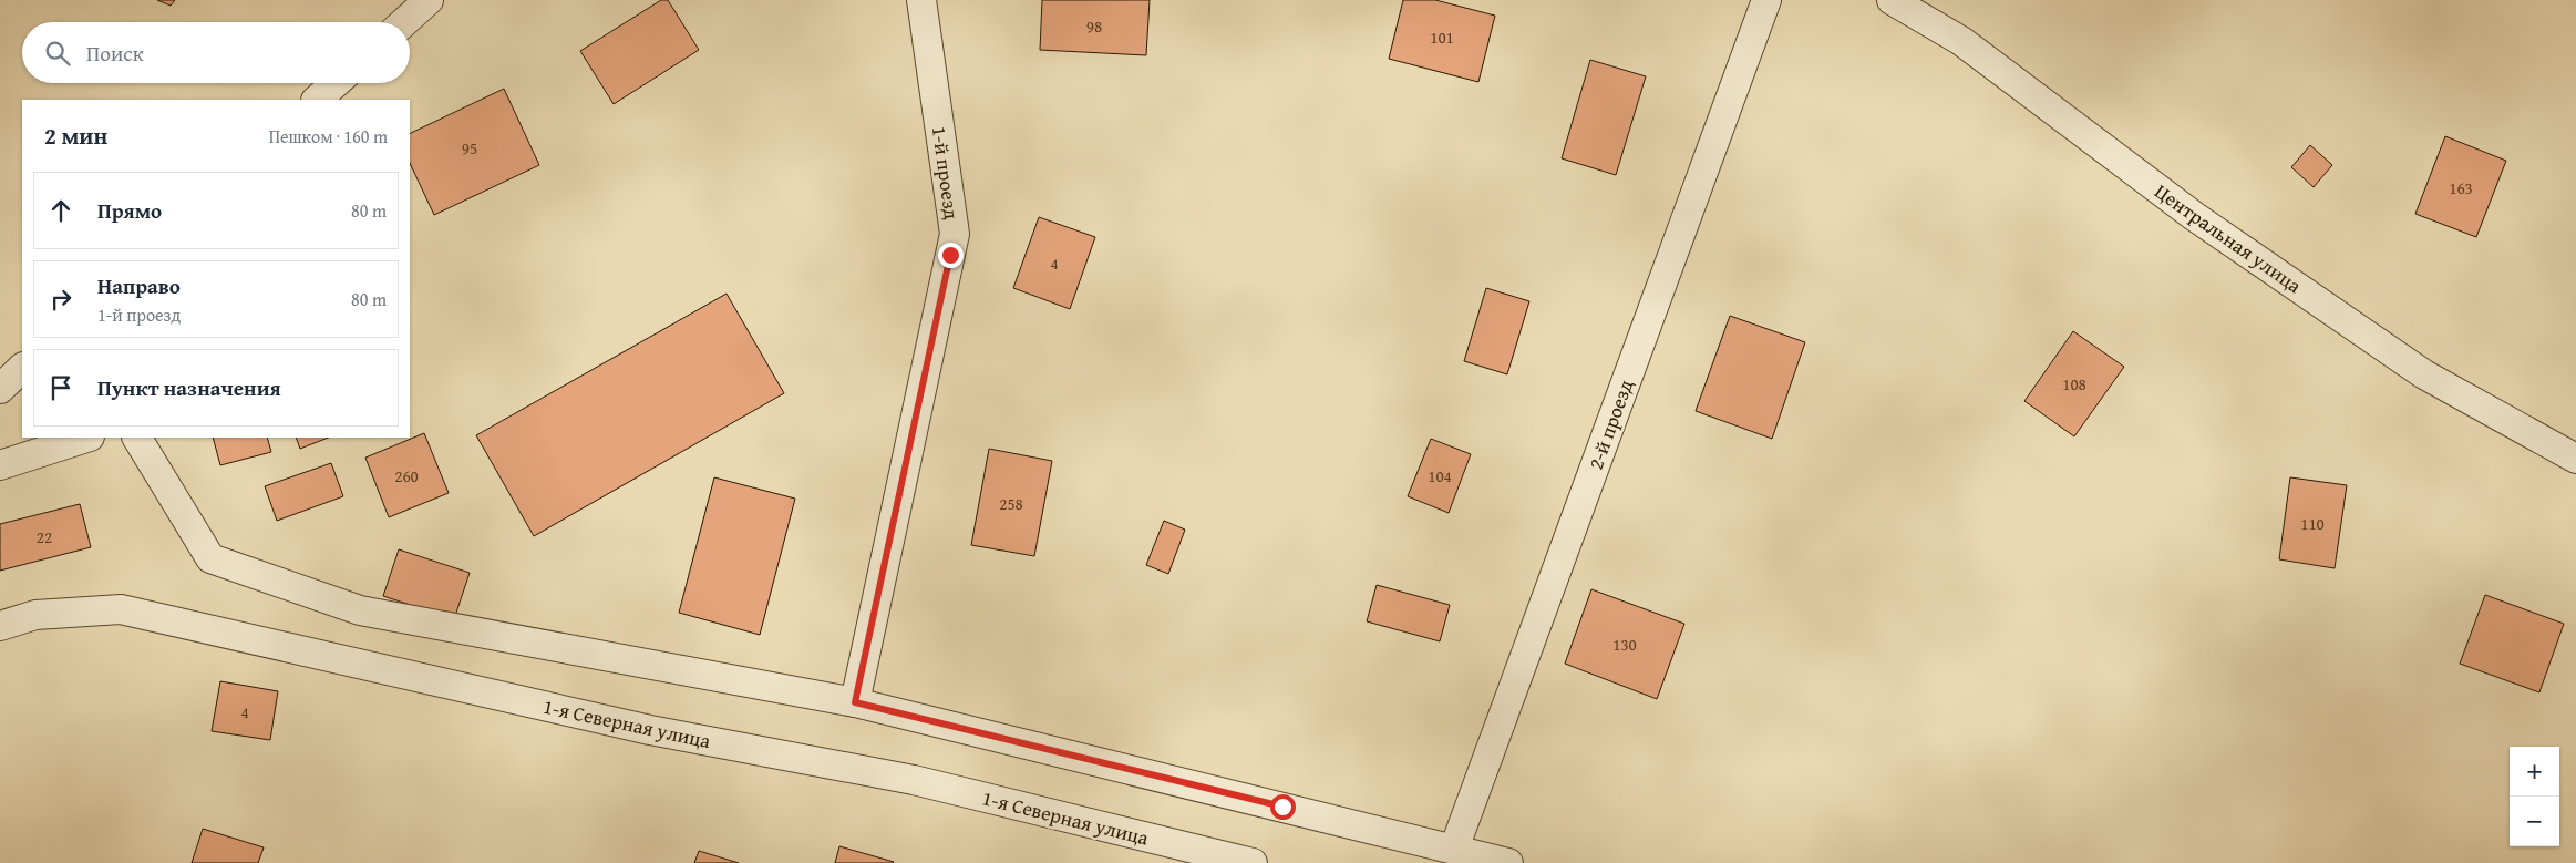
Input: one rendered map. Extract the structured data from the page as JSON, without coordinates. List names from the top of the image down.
{
  "streets": {
    "street": [
      "1-й проезд",
      "Центральная улица",
      "2-й проезд",
      "1-я Северная улица"
    ]
  },
  "house_numbers": [
    "98",
    "101",
    "95",
    "163",
    "4",
    "108",
    "260",
    "104",
    "258",
    "110",
    "22",
    "130",
    "4"
  ],
  "page": {
    "search": "Поиск",
    "heading": ["2 мин", "Пешком · 160 m"],
    "list": [
      ["Прямо", "80 m"],
      ["Направо", "1-й проезд", "80 m"],
      "Пункт назначения"
    ],
    "map_buttons": ["+", "−"]
  }
}
